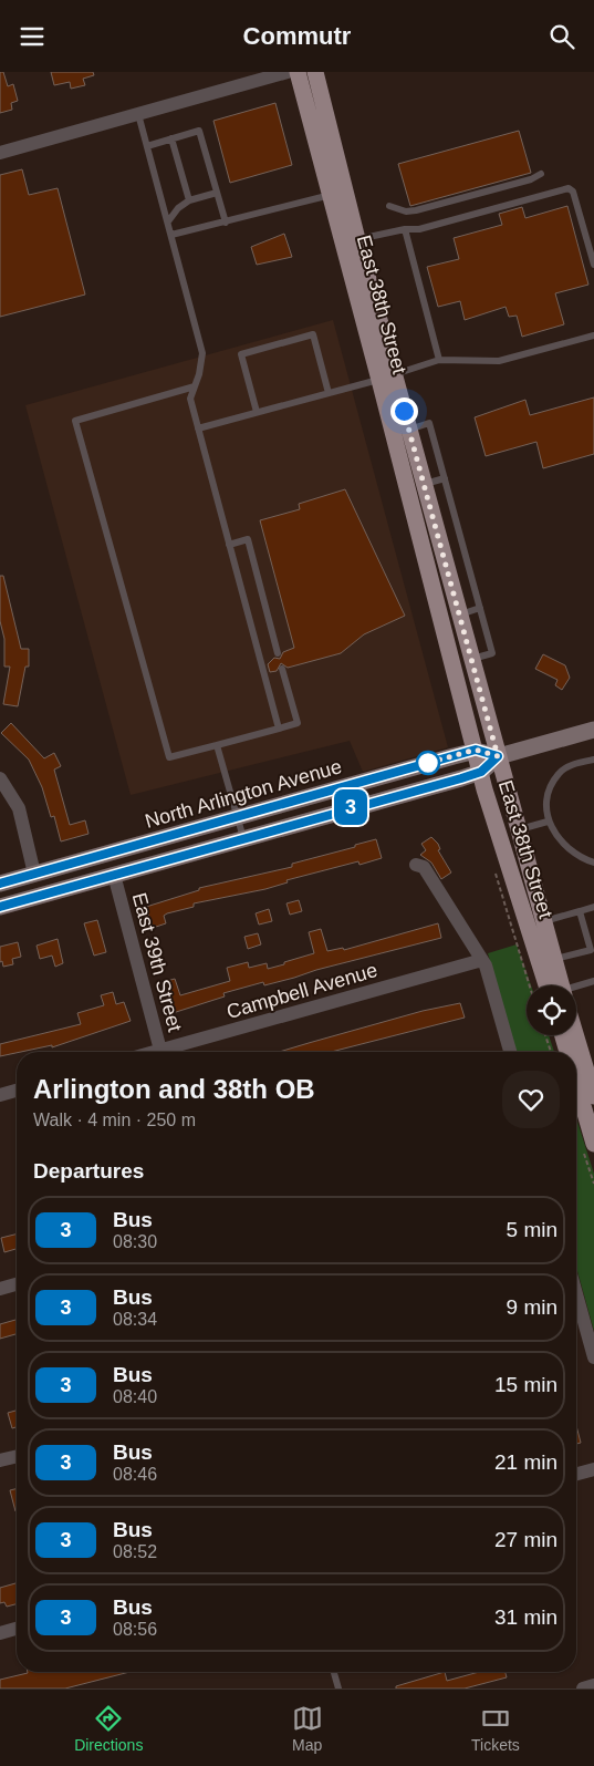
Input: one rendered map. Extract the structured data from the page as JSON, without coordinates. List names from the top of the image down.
{
  "streets": {
    "main road": ["East 38th Street", "North Arlington Avenue"],
    "street": ["East 39th Street", "Campbell Avenue"]
  },
  "crossings": [
    ["East 38th Street", "North Arlington Avenue"]
  ],
  "lines": ["bus line 3"],
  "page": {
    "header": "Commutr",
    "on_map": "3",
    "heading": [
      ["Arlington and 38th OB", "Walk · 4 min · 250 m"],
      "Departures"
    ],
    "list": [
      {
        "mark": "3",
        "name": "Bus",
        "note": "08:30",
        "value": "5 min"
      },
      {
        "mark": "3",
        "name": "Bus",
        "note": "08:34",
        "value": "9 min"
      },
      {
        "mark": "3",
        "name": "Bus",
        "note": "08:40",
        "value": "15 min"
      },
      {
        "mark": "3",
        "name": "Bus",
        "note": "08:46",
        "value": "21 min"
      },
      {
        "mark": "3",
        "name": "Bus",
        "note": "08:52",
        "value": "27 min"
      },
      {
        "mark": "3",
        "name": "Bus",
        "note": "08:56",
        "value": "31 min"
      }
    ],
    "tabs": ["Directions", "Map", "Tickets"]
  }
}
